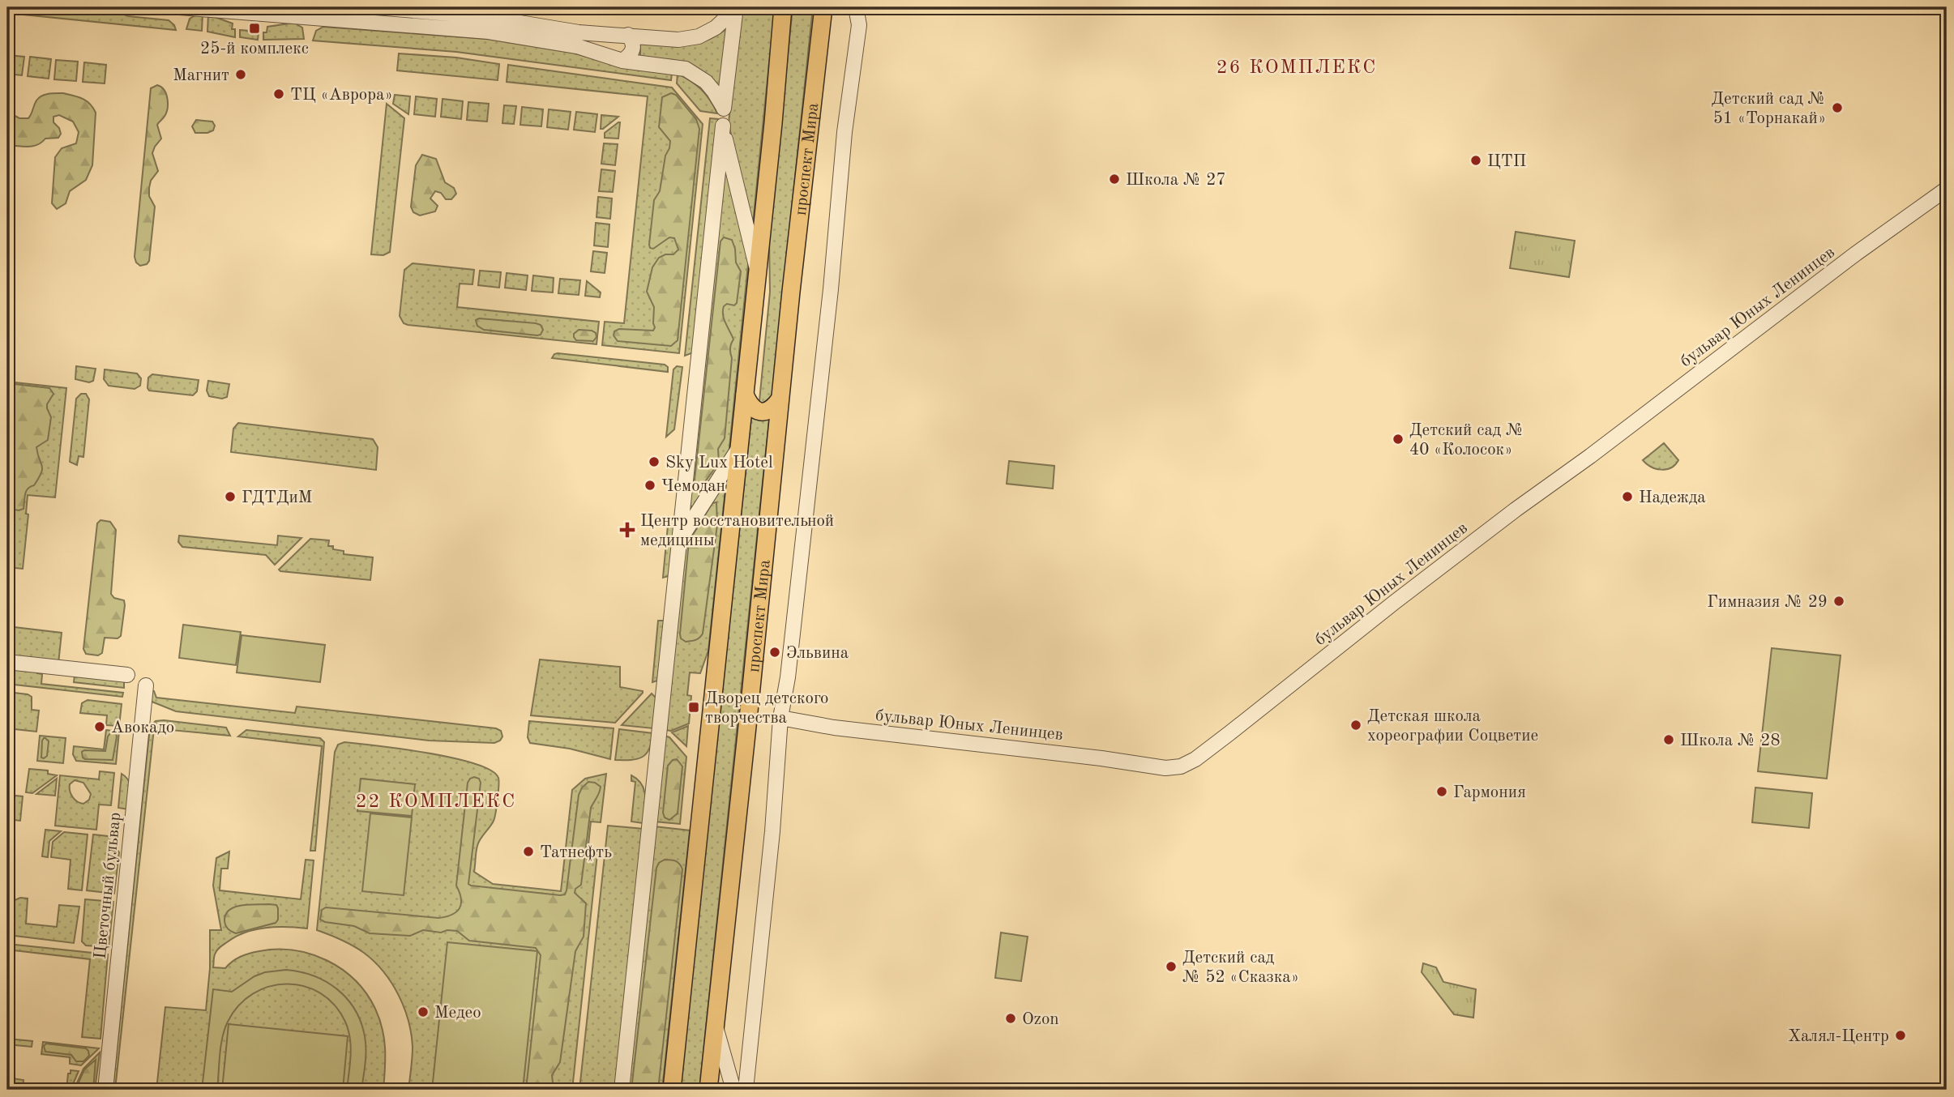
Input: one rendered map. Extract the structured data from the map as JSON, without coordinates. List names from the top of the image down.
{
  "streets": {
    "main road": ["проспект Мира"],
    "street": ["бульвар Юных Ленинцев", "Цветочный бульвар"]
  },
  "districts": ["26 КОМПЛЕКС", "22 КОМПЛЕКС"],
  "places": {
    "transit": ["25-й комплекс", "Дворец детского творчества"],
    "other": [
      "Магнит",
      "ТЦ «Аврора»",
      "Детский сад № 51 «Торнакай»",
      "ЦТП",
      "Школа № 27",
      "Детский сад № 40 «Колосок»",
      "Sky Lux Hotel",
      "Чемодан",
      "ГДТДиМ",
      "Надежда",
      "Гимназия № 29",
      "Эльвина",
      "Детская школа хореографии Соцветие",
      "Авокадо",
      "Школа № 28",
      "Гармония",
      "Татнефть",
      "Детский сад № 52 «Сказка»",
      "Медео",
      "Ozon",
      "Халял-Центр"
    ],
    "health": ["Центр восстановительной медицины"]
  }
}
